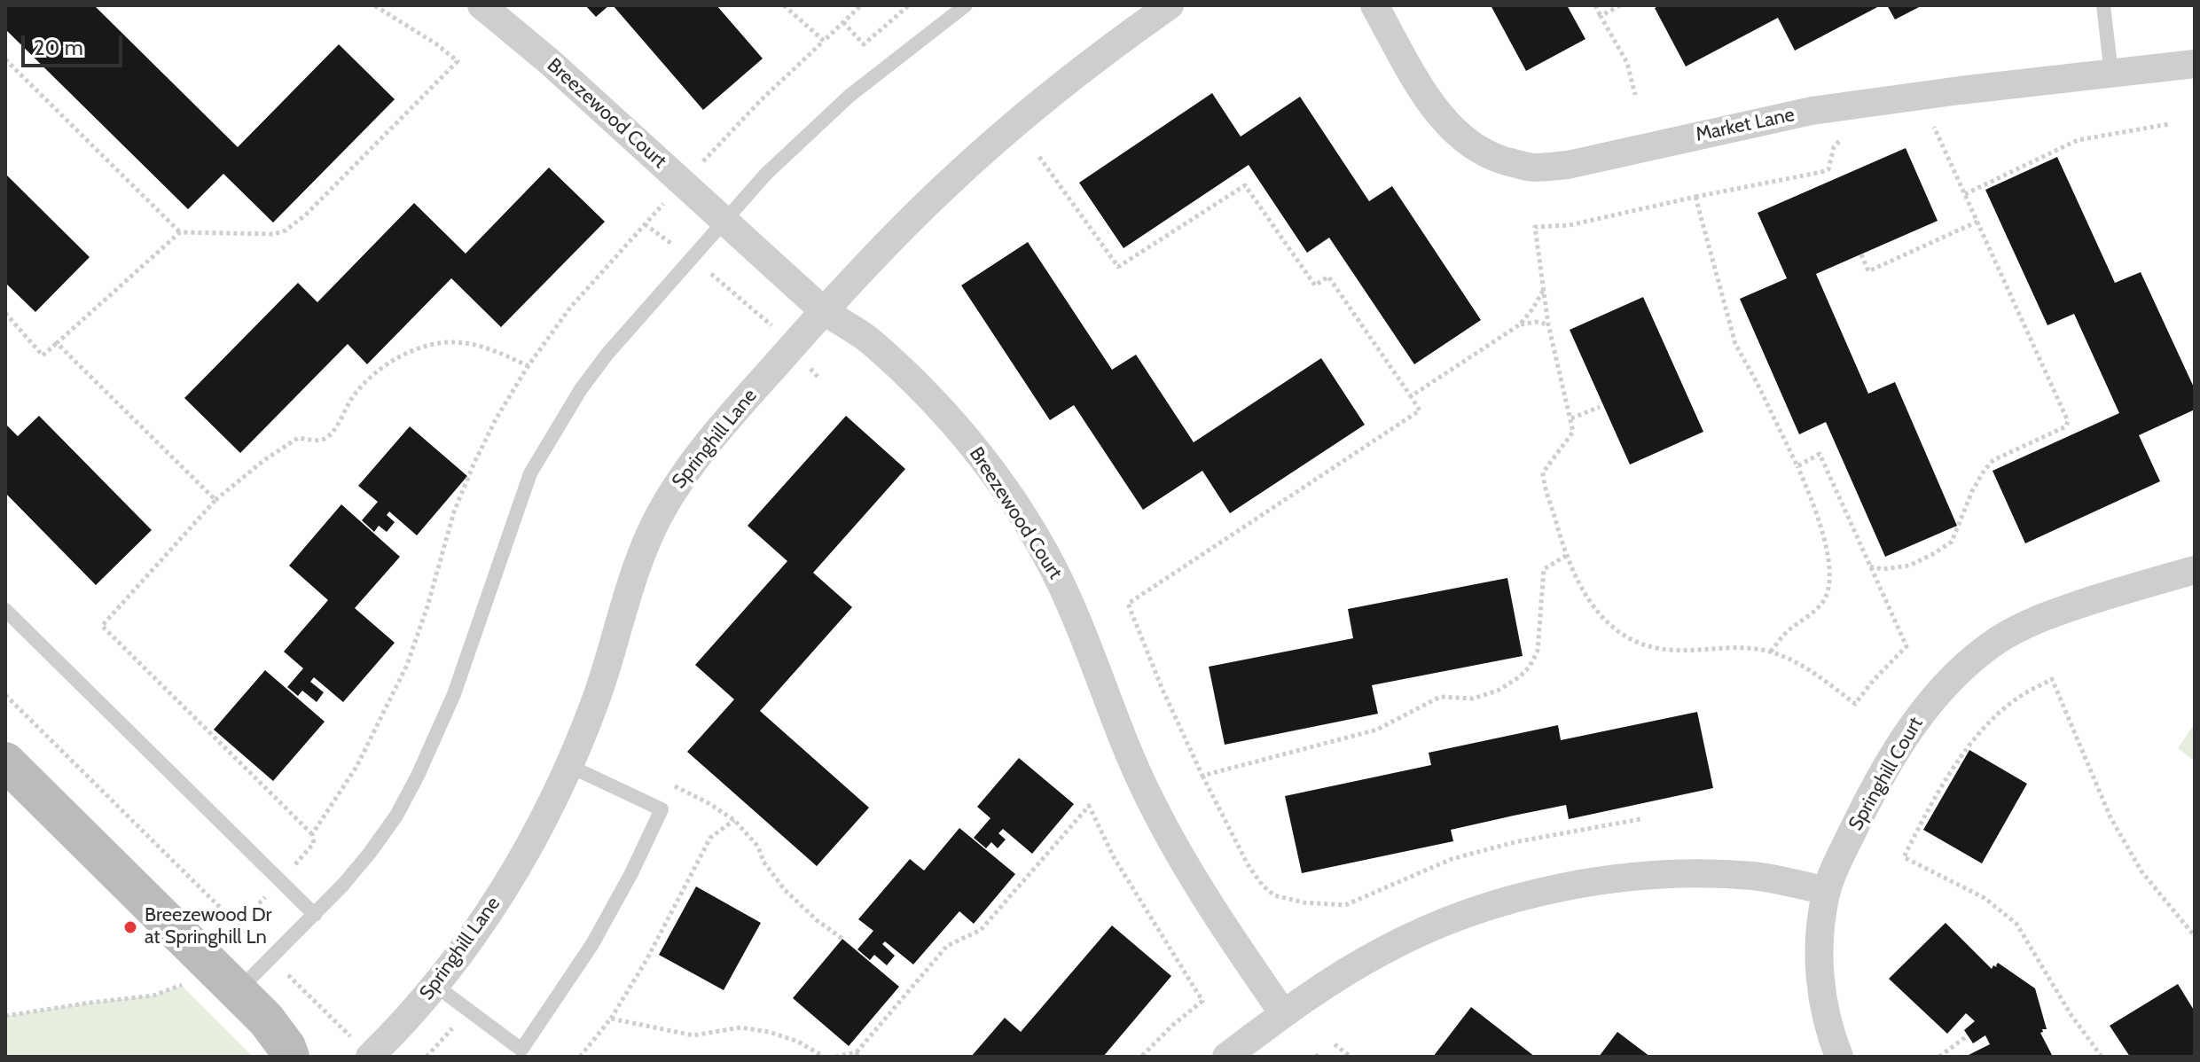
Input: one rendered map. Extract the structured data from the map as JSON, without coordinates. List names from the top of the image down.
{
  "streets": {
    "street": [
      "Breezewood Court",
      "Market Lane",
      "Springhill Lane",
      "Springhill Court"
    ]
  },
  "crossings": [
    ["Breezewood Court", "Springhill Lane"]
  ],
  "places": ["Breezewood Dr at Springhill Ln"],
  "scale_bar": "20 m"
}
